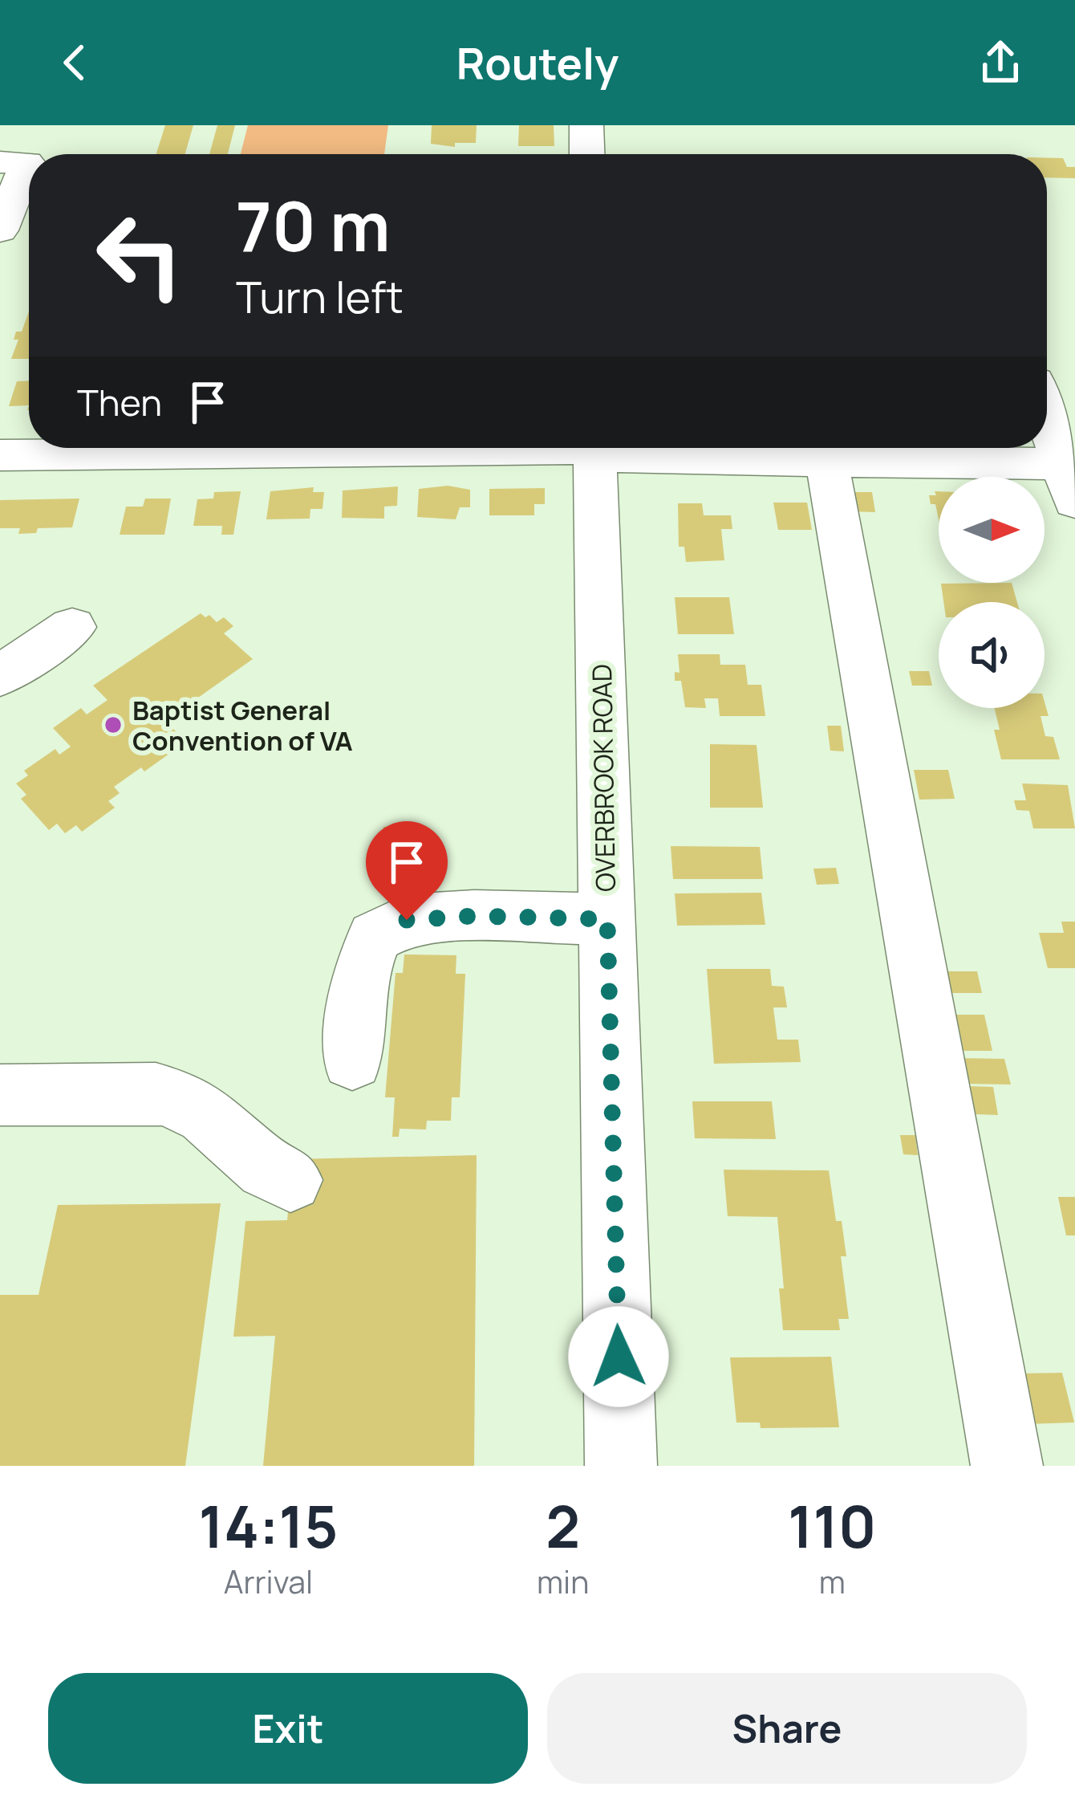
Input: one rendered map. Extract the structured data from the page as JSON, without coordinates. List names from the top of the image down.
{
  "streets": {
    "street": ["OVERBROOK ROAD"]
  },
  "places": ["Baptist General Convention of VA"],
  "north": "right",
  "page": {
    "header": "Routely",
    "turn": ["70 m", "Turn left"],
    "then": "Then",
    "eta": [
      "14:15",
      "Arrival",
      "2",
      "min",
      "110",
      "m"
    ],
    "buttons": ["Exit", "Share"]
  }
}
